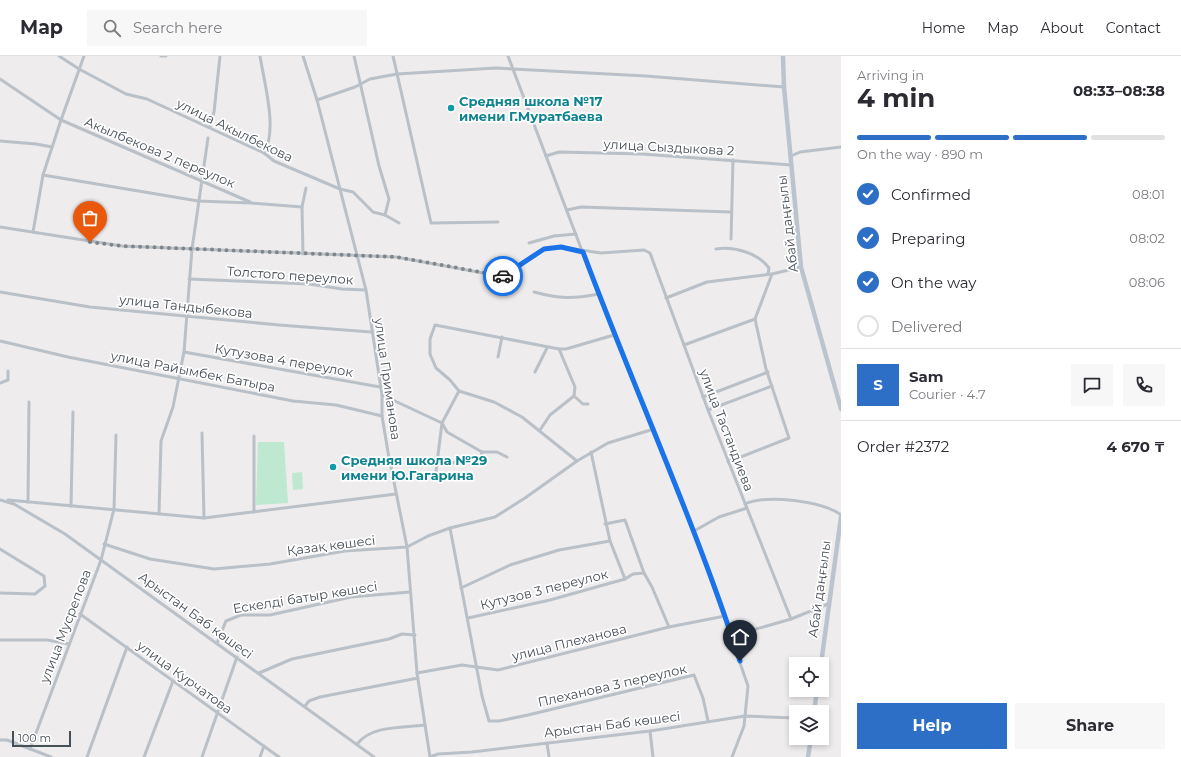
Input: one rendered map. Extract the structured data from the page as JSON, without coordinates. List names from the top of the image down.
{
  "streets": {
    "street": [
      "улица Акылбекова",
      "улица Сыздыкова 2",
      "Акылбекова 2 переулок",
      "Абай даңғылы",
      "Толстого переулок",
      "улица Тандыбекова",
      "Кутузова 4 переулок",
      "улица Райымбек Батыра",
      "улица Приманова",
      "улица Тастандиева",
      "Қазақ көшесі",
      "Кутузов 3 переулок",
      "Ескелді батыр көшесі",
      "Арыстан Баб көшесі",
      "улица Мусрепова",
      "улица Плеханова",
      "улица Курчатова",
      "Плеханова 3 переулок"
    ]
  },
  "crossings": [
    ["улица Акылбекова", "улица Приманова"],
    ["улица Сыздыкова 2", "Абай даңғылы"],
    ["Толстого переулок", "улица Приманова"],
    ["улица Тандыбекова", "улица Приманова"],
    ["Кутузова 4 переулок", "улица Приманова"],
    ["улица Райымбек Батыра", "улица Приманова"],
    ["улица Приманова", "Қазақ көшесі"],
    ["улица Приманова", "Ескелді батыр көшесі"],
    ["улица Приманова", "Арыстан Баб көшесі"],
    ["улица Приманова", "улица Плеханова"],
    ["Қазақ көшесі", "Кутузов 3 переулок"],
    ["Қазақ көшесі", "улица Мусрепова"],
    ["Ескелді батыр көшесі", "Арыстан Баб көшесі"],
    ["Арыстан Баб көшесі", "улица Мусрепова"],
    ["Арыстан Баб көшесі", "Плеханова 3 переулок"],
    ["улица Мусрепова", "улица Курчатова"],
    ["улица Плеханова", "Плеханова 3 переулок"]
  ],
  "places": ["Средняя школа №17 имени Г.Муратбаева", "Средняя школа №29 имени Ю.Гагарина"],
  "scale_bar": "100 m",
  "page": {
    "header": "Map",
    "search": "Search here",
    "nav": [
      "Home",
      "Map",
      "About",
      "Contact"
    ],
    "heading": ["4 min", "Arriving in", "08:33–08:38"],
    "panel": [
      "Sam",
      "Courier · 4.7",
      "Order #2372",
      "4 670 ₸"
    ],
    "bar": "On the way · 890 m",
    "list": [
      ["Confirmed", "08:01"],
      ["Preparing", "08:02"],
      ["On the way", "08:06"],
      "Delivered"
    ],
    "round": "S",
    "buttons": ["Help", "Share"],
    "scale": "100 m"
  }
}
